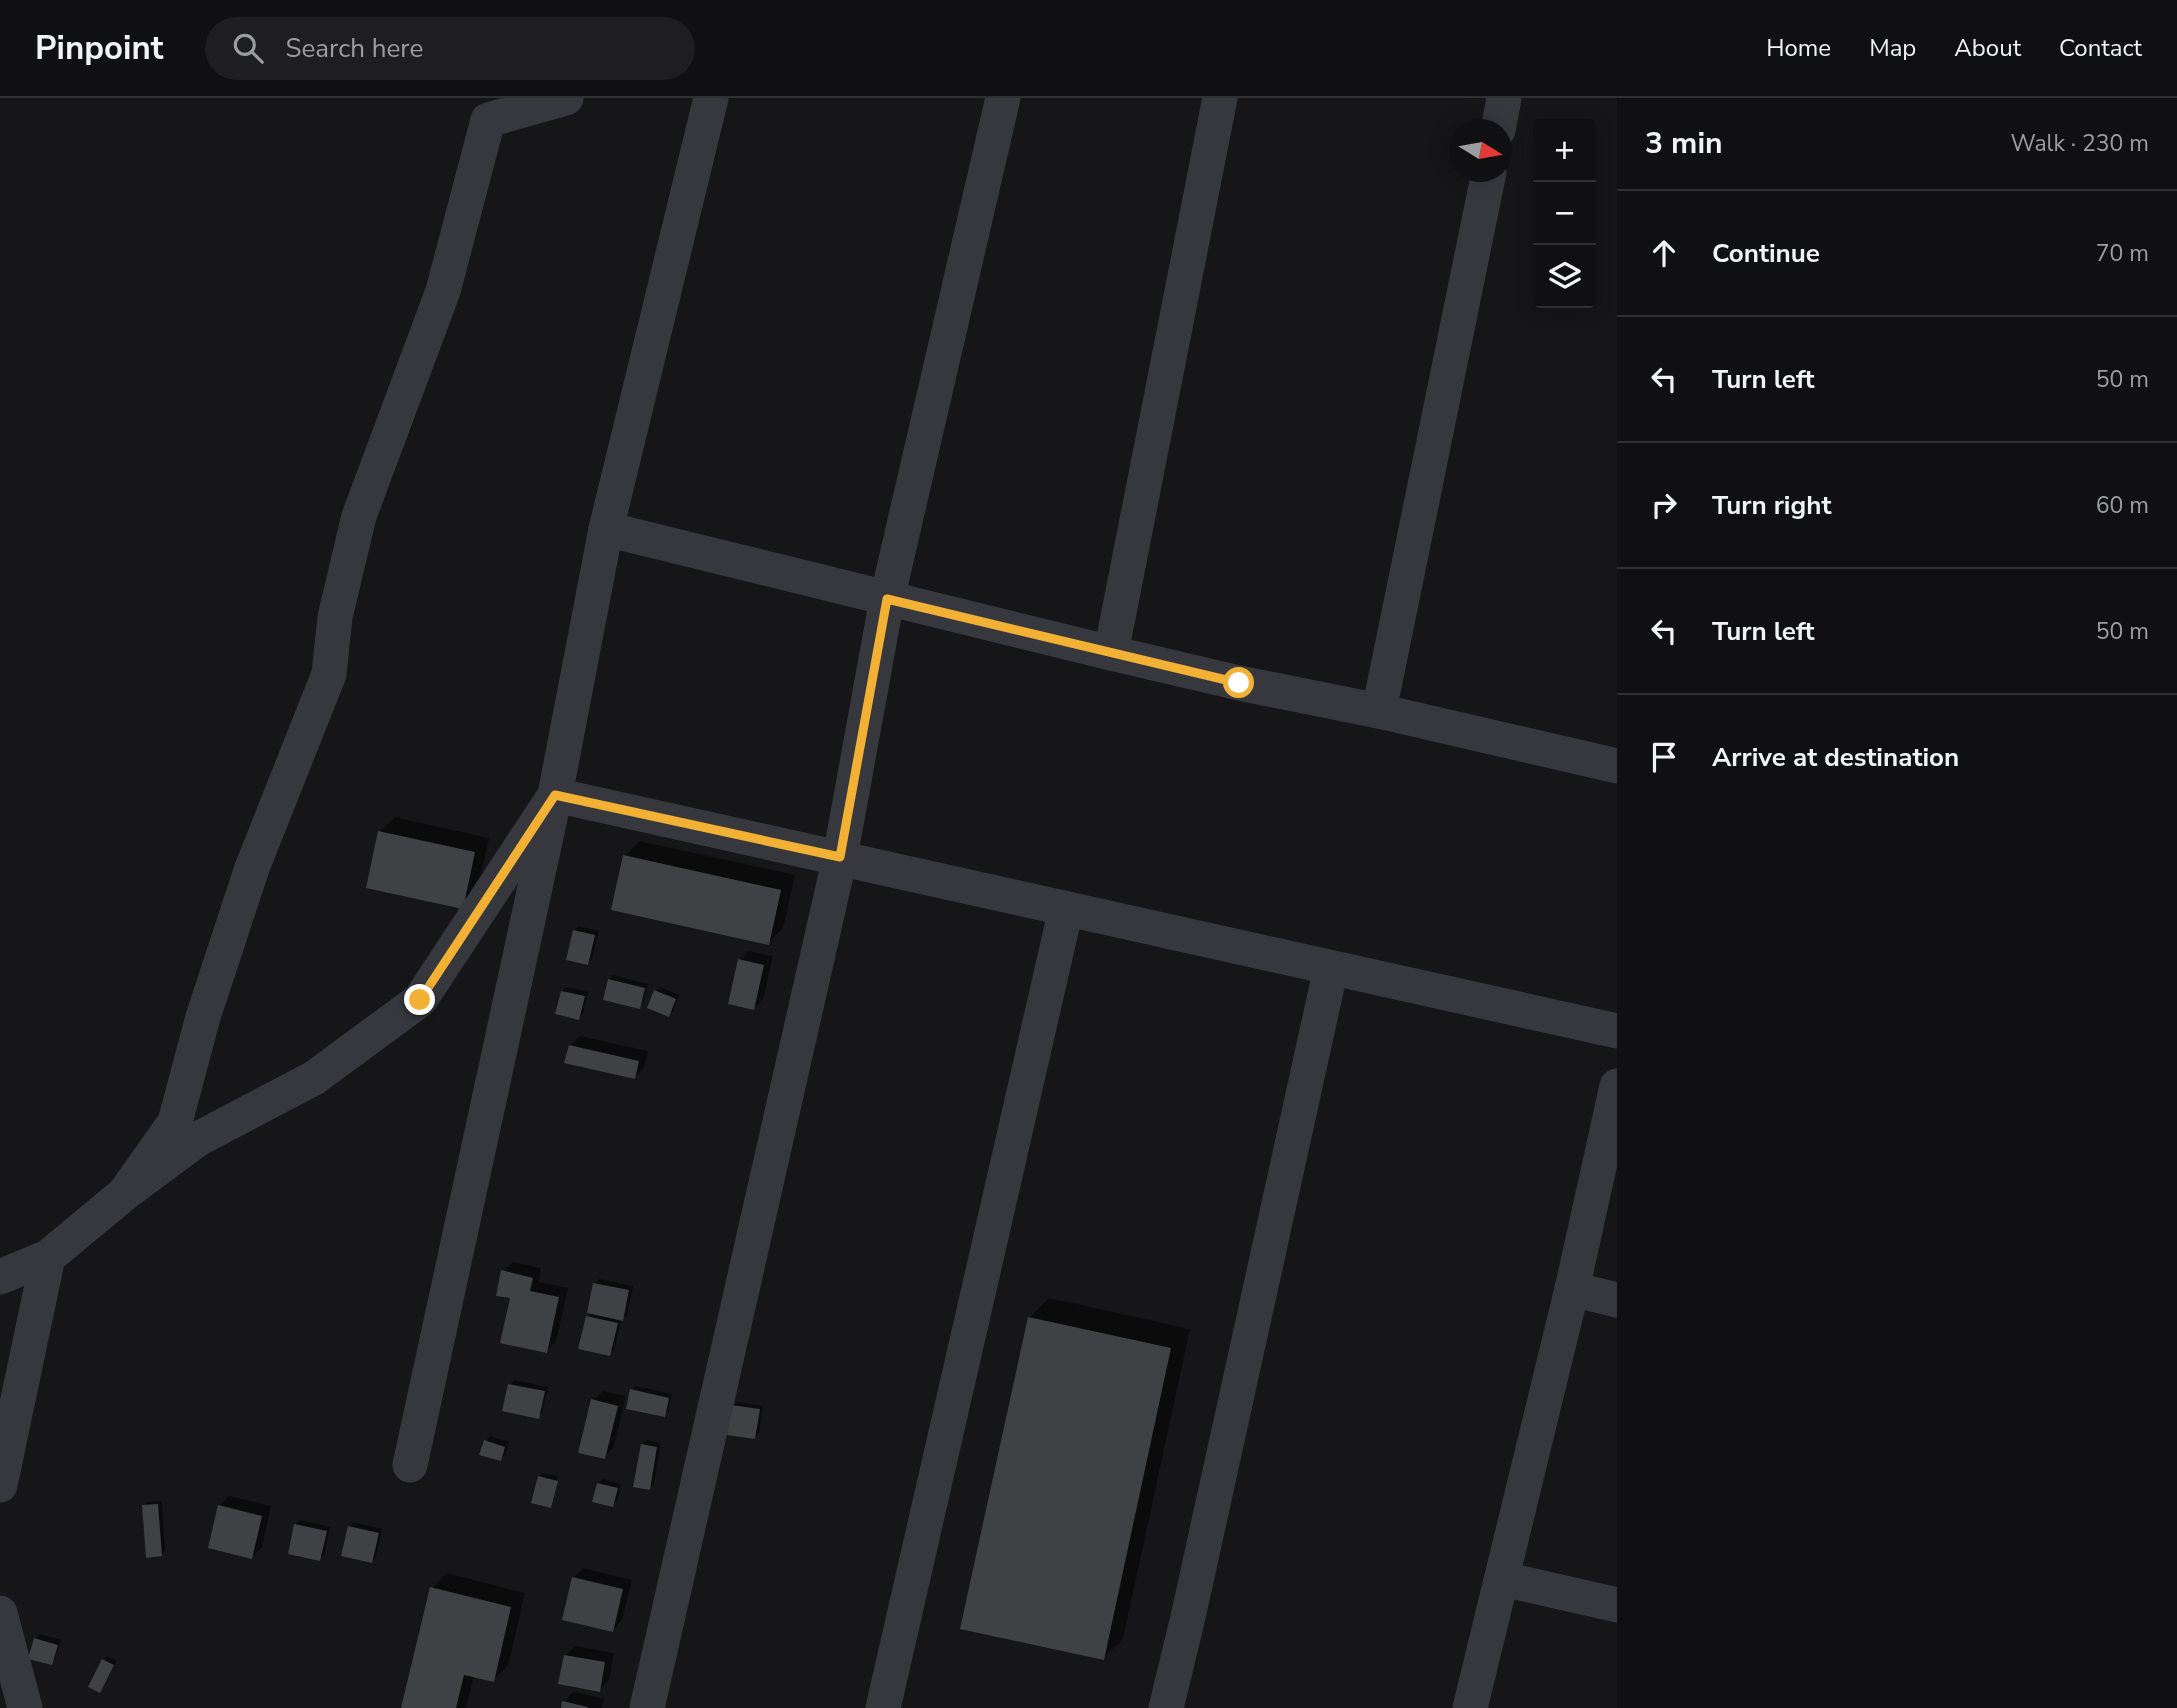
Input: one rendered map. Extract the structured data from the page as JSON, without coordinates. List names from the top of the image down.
{
  "north": "right",
  "page": {
    "header": "Pinpoint",
    "search": "Search here",
    "nav": [
      "Home",
      "Map",
      "About",
      "Contact"
    ],
    "heading": ["3 min", "Walk · 230 m"],
    "map_buttons": ["+", "−"],
    "list": [
      ["Continue", "70 m"],
      ["Turn left", "50 m"],
      ["Turn right", "60 m"],
      ["Turn left", "50 m"],
      "Arrive at destination"
    ]
  }
}
